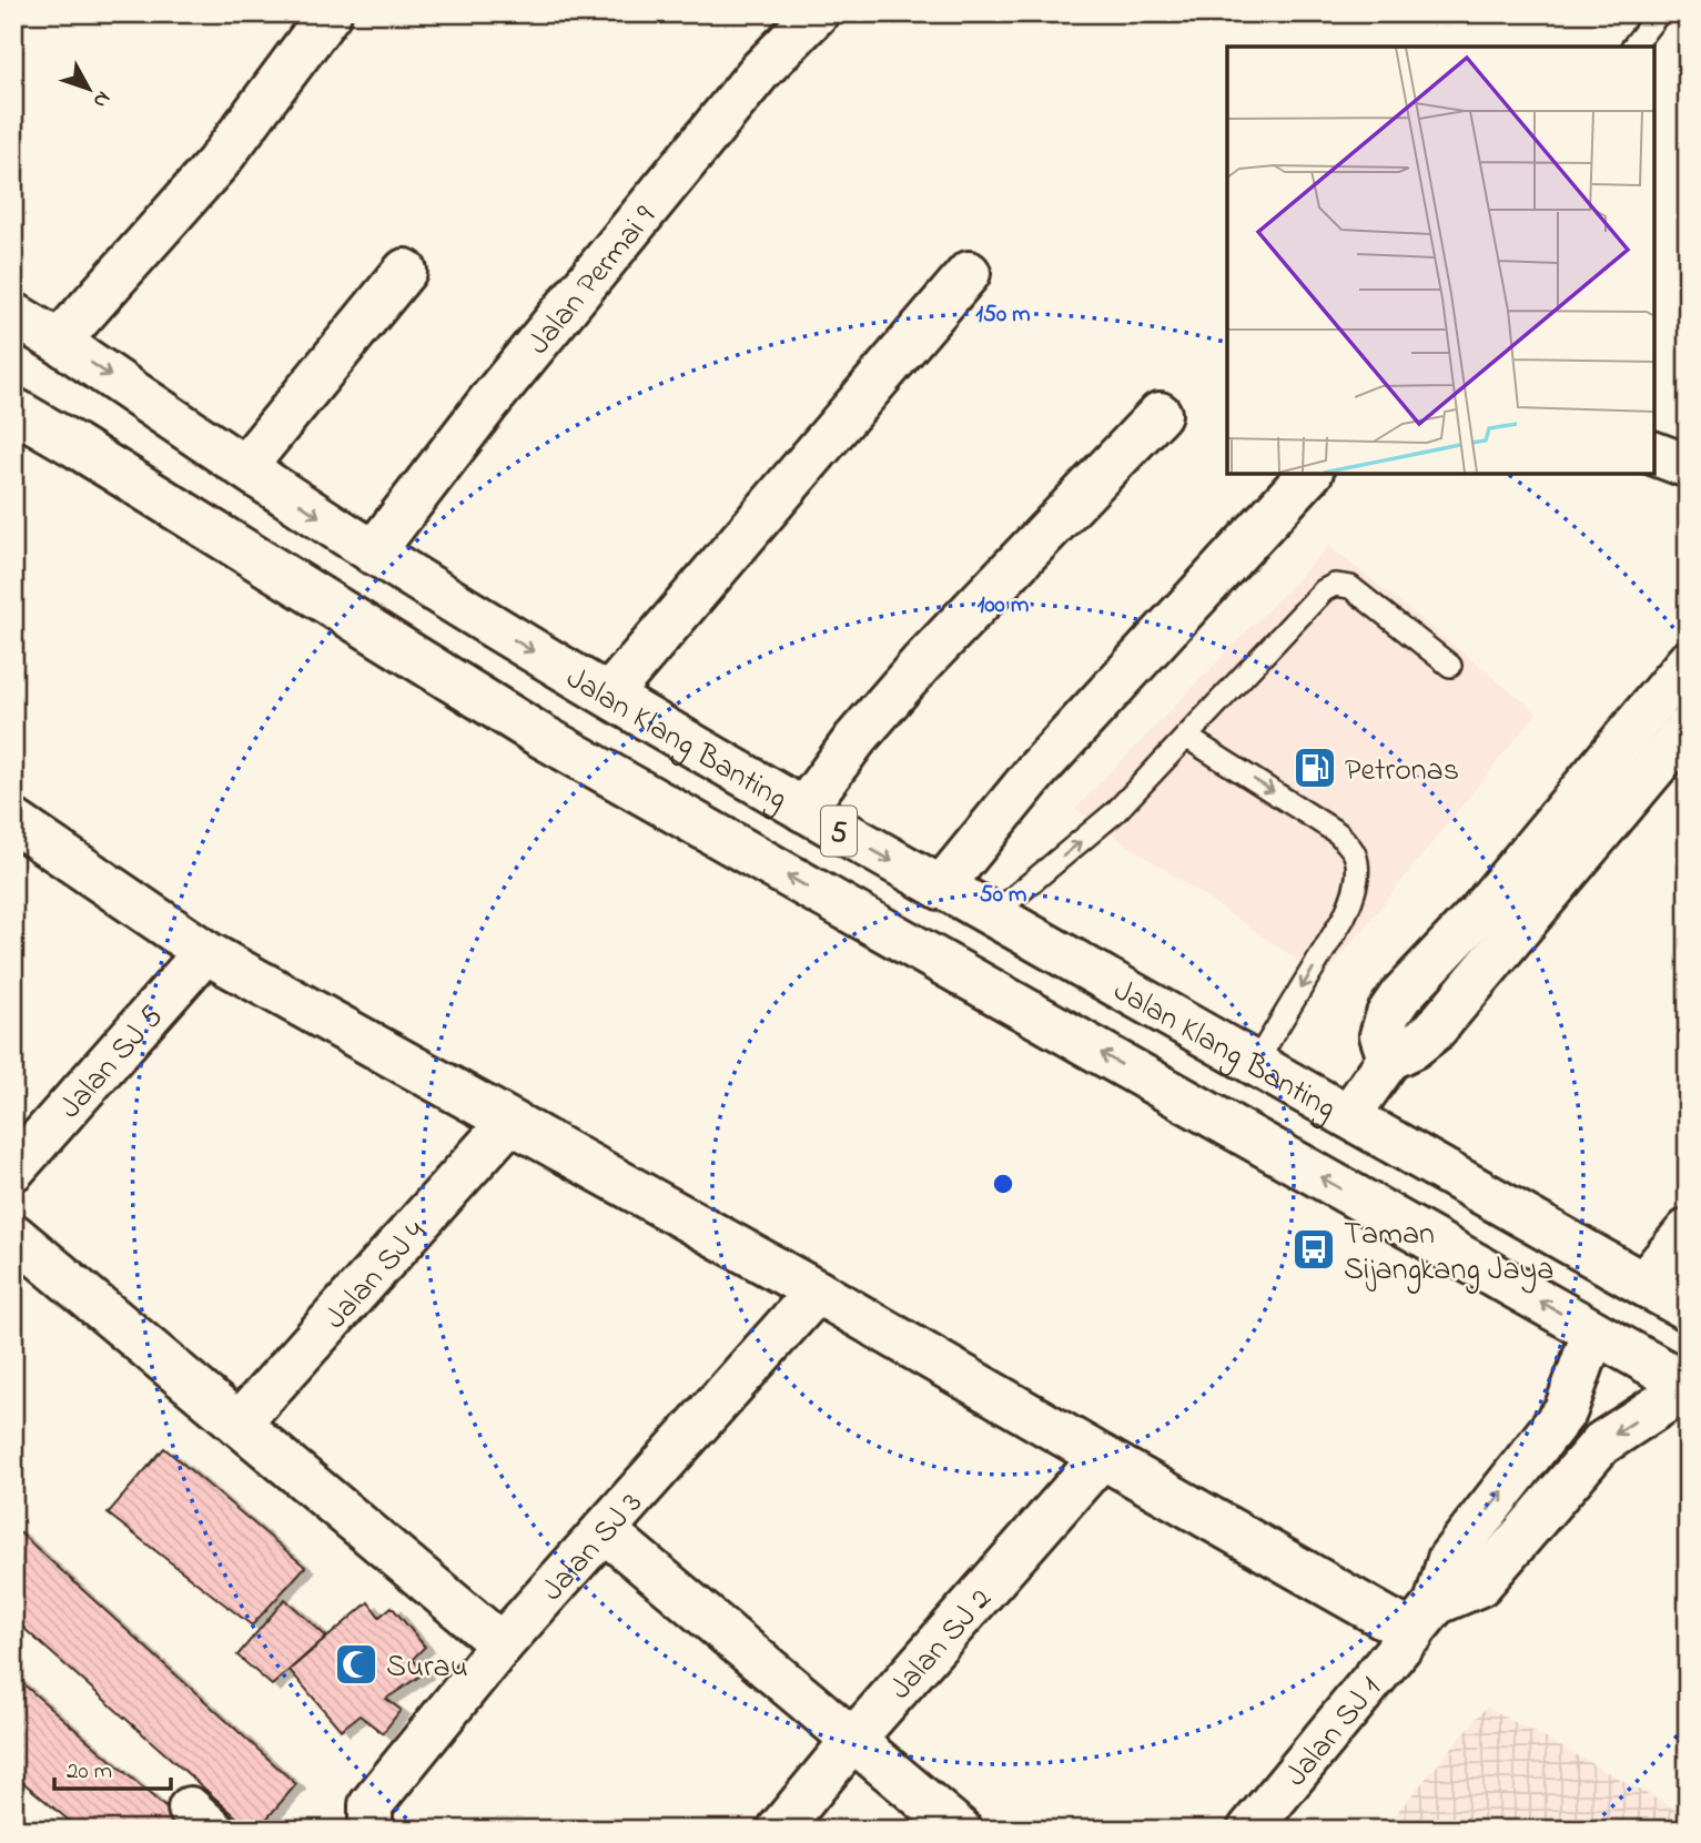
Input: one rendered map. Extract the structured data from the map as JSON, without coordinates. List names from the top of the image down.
{
  "streets": {
    "main road": [
      "Jalan Permai 9",
      "Jalan Klang Banting",
      "5",
      "Jalan SJ 5",
      "Jalan SJ 4",
      "Jalan SJ 3",
      "Jalan SJ 2",
      "Jalan SJ 1"
    ]
  },
  "crossings": [
    ["Jalan Permai 9", "Jalan Klang Banting"]
  ],
  "places": {
    "fuel station": ["Petronas"],
    "bus stop": ["Taman Sijangkang Jaya"],
    "mosque": ["Surau"]
  },
  "scale_bar": "20 m",
  "north": "bottom right",
  "rings": ["150 m", "100 m", "50 m"]
}
